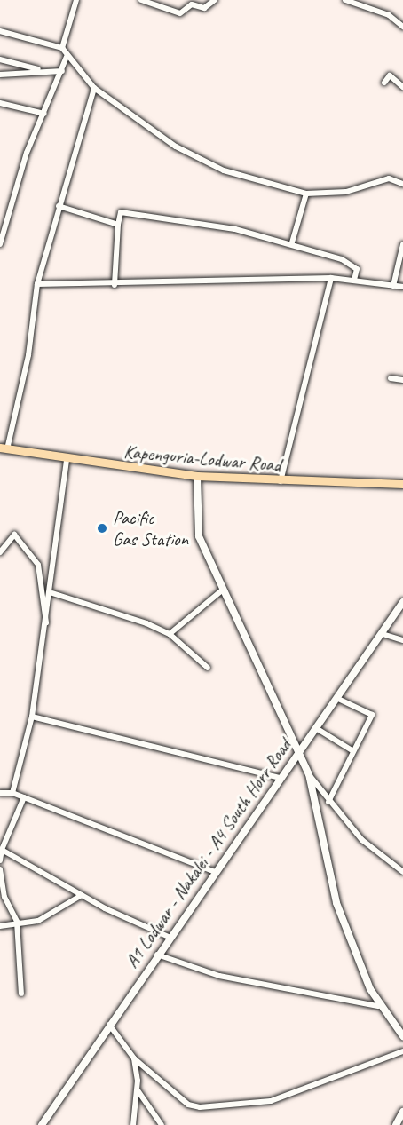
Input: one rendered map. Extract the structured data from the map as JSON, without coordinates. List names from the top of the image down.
{
  "streets": {
    "highway": ["Kapenguria-Lodwar Road"],
    "main road": ["A1 Lodwar - Nakalei - A4 South Horr Road"]
  },
  "places": ["Pacific Gas Station"]
}
